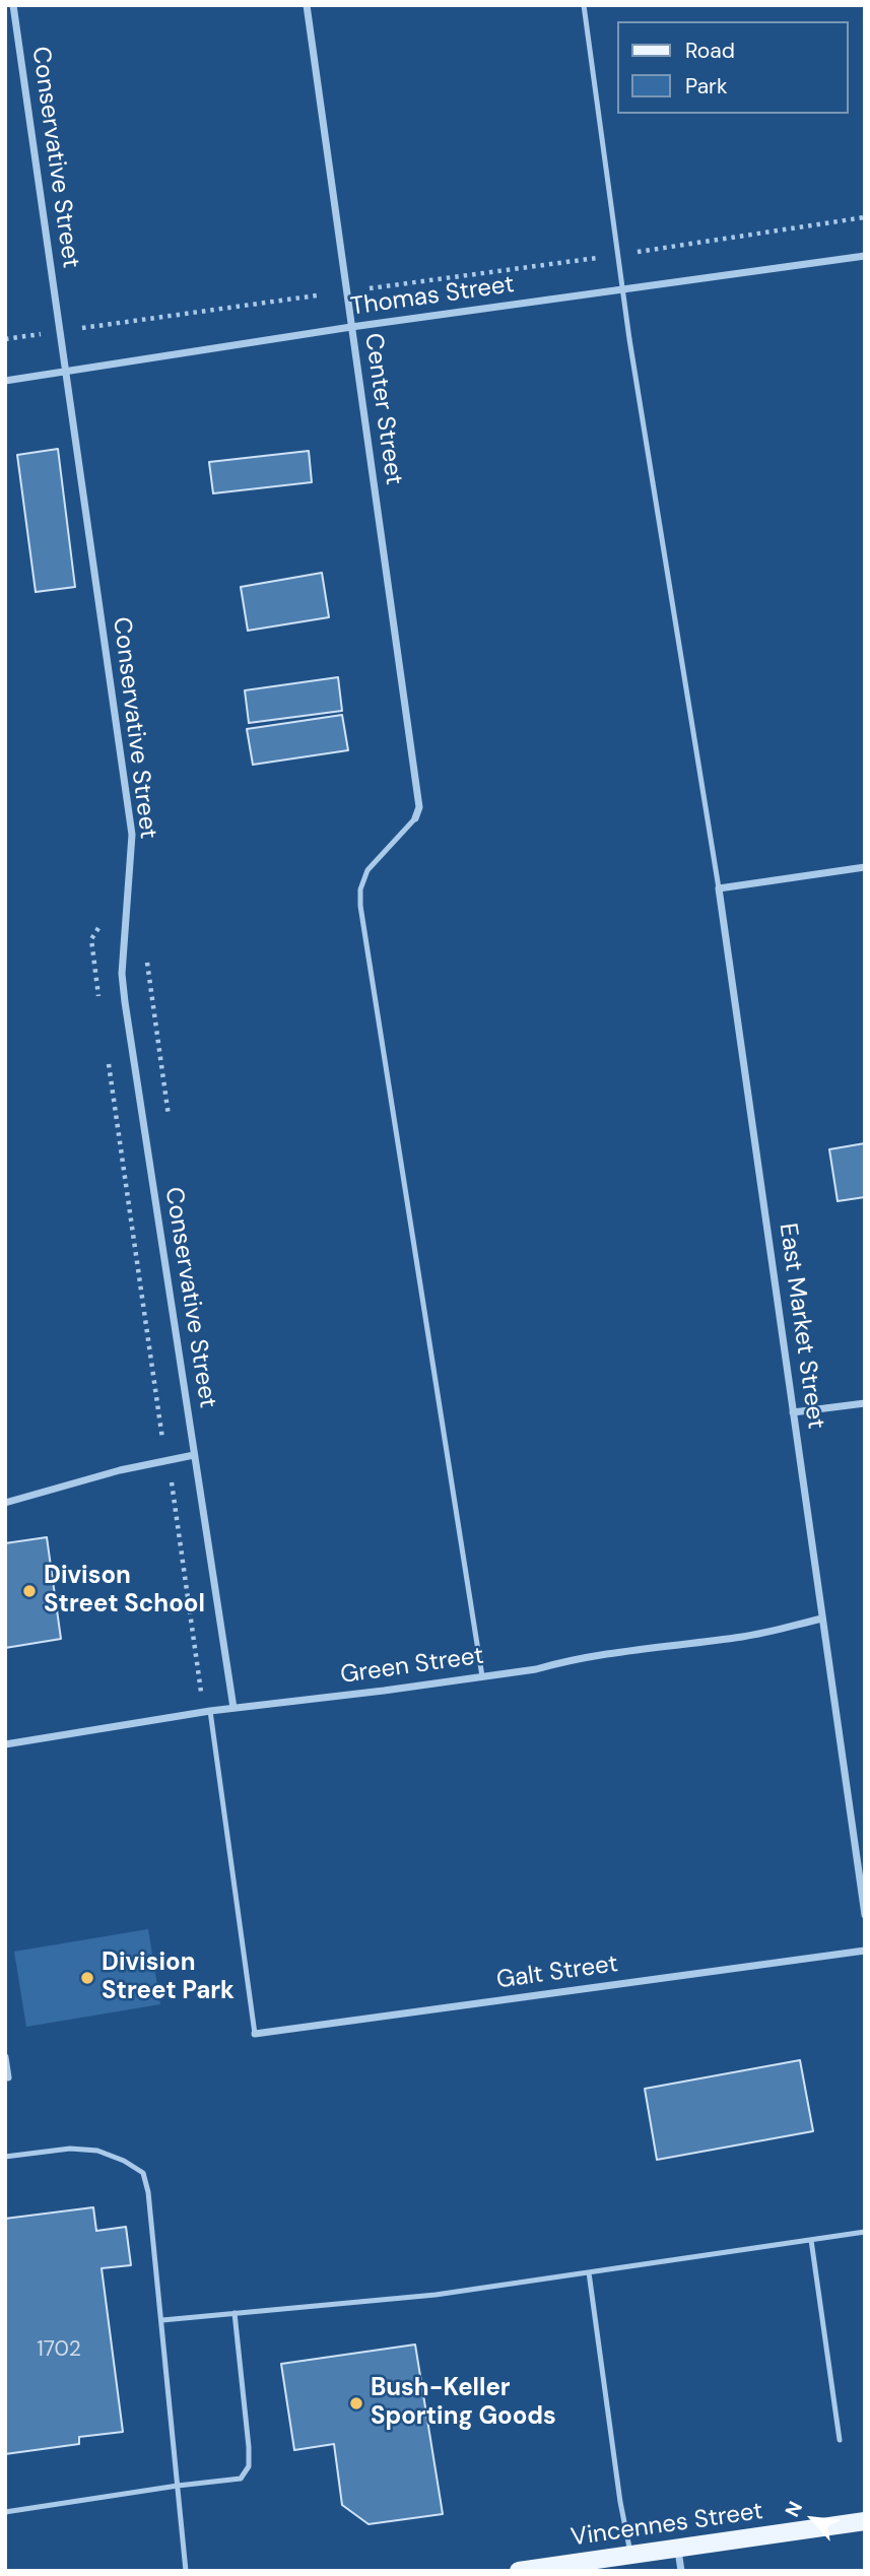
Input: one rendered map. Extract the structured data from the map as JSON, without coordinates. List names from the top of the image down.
{
  "streets": {
    "main road": ["Vincennes Street"],
    "street": [
      "Conservative Street",
      "Thomas Street",
      "Center Street",
      "East Market Street",
      "Green Street",
      "Galt Street"
    ]
  },
  "crossings": [
    ["Conservative Street", "Thomas Street"],
    ["Conservative Street", "Green Street"],
    ["Thomas Street", "Center Street"],
    ["East Market Street", "Green Street"]
  ],
  "places": ["Divison Street School", "Division Street Park", "Bush-Keller Sporting Goods"],
  "house_numbers": ["1702"],
  "legend": ["Road", "Park"],
  "north": "top left"
}
